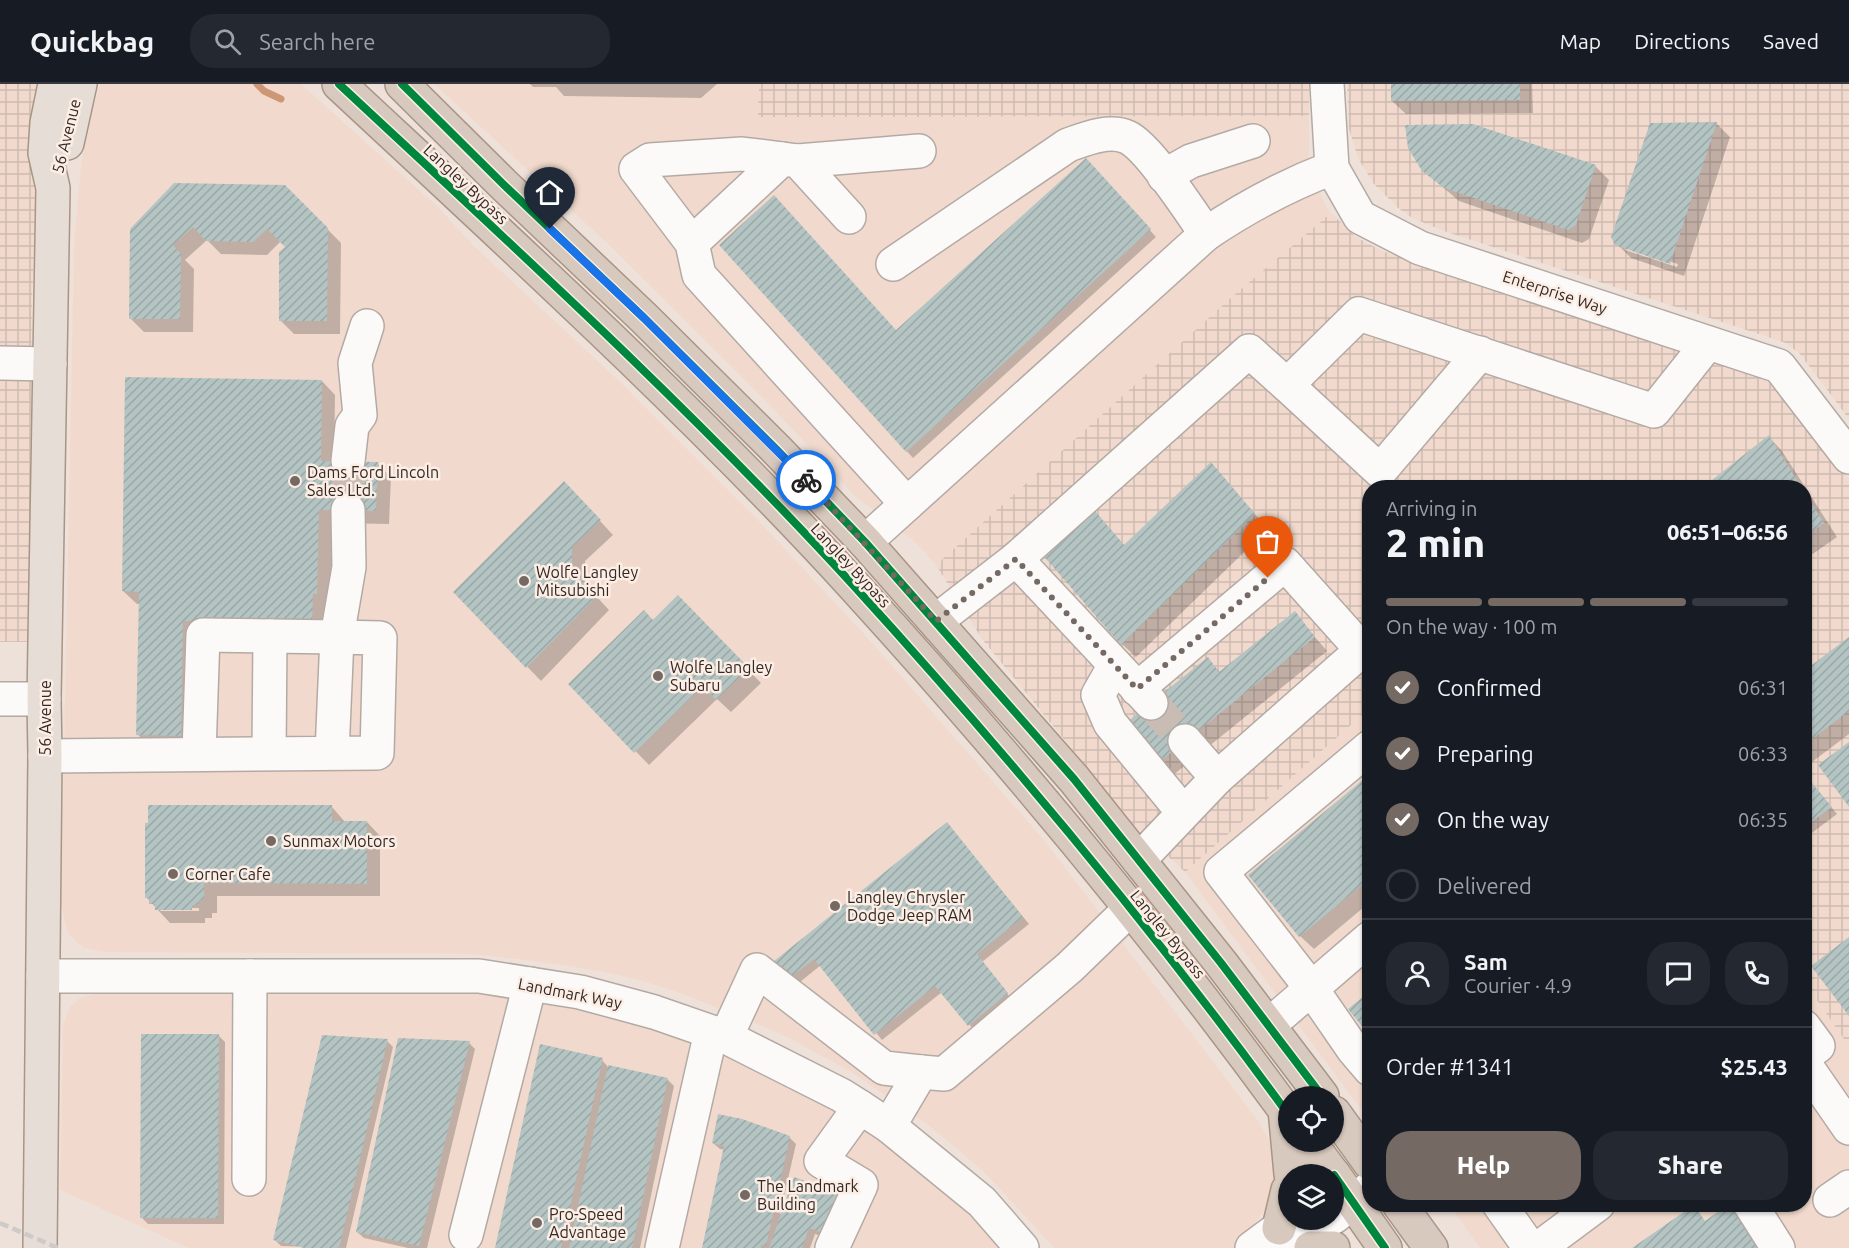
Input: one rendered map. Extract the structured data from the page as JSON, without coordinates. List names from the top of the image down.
{
  "streets": {
    "highway": ["Langley Bypass"],
    "main road": ["56 Avenue"],
    "street": ["Enterprise Way", "Landmark Way"]
  },
  "crossings": [
    ["56 Avenue", "Landmark Way"]
  ],
  "places": [
    "Dams Ford Lincoln Sales Ltd.",
    "Wolfe Langley Mitsubishi",
    "Wolfe Langley Subaru",
    "Sunmax Motors",
    "Corner Cafe",
    "Langley Chrysler Dodge Jeep RAM",
    "The Landmark Building",
    "Pro-Speed Advantage"
  ],
  "page": {
    "header": "Quickbag",
    "search": "Search here",
    "nav": ["Map", "Directions", "Saved"],
    "heading": ["2 min", "Arriving in", "06:51–06:56"],
    "panel": [
      "Sam",
      "Courier · 4.9",
      "Order #1341",
      "$25.43"
    ],
    "bar": "On the way · 100 m",
    "list": [
      ["Confirmed", "06:31"],
      ["Preparing", "06:33"],
      ["On the way", "06:35"],
      "Delivered"
    ],
    "buttons": ["Help", "Share"]
  }
}
